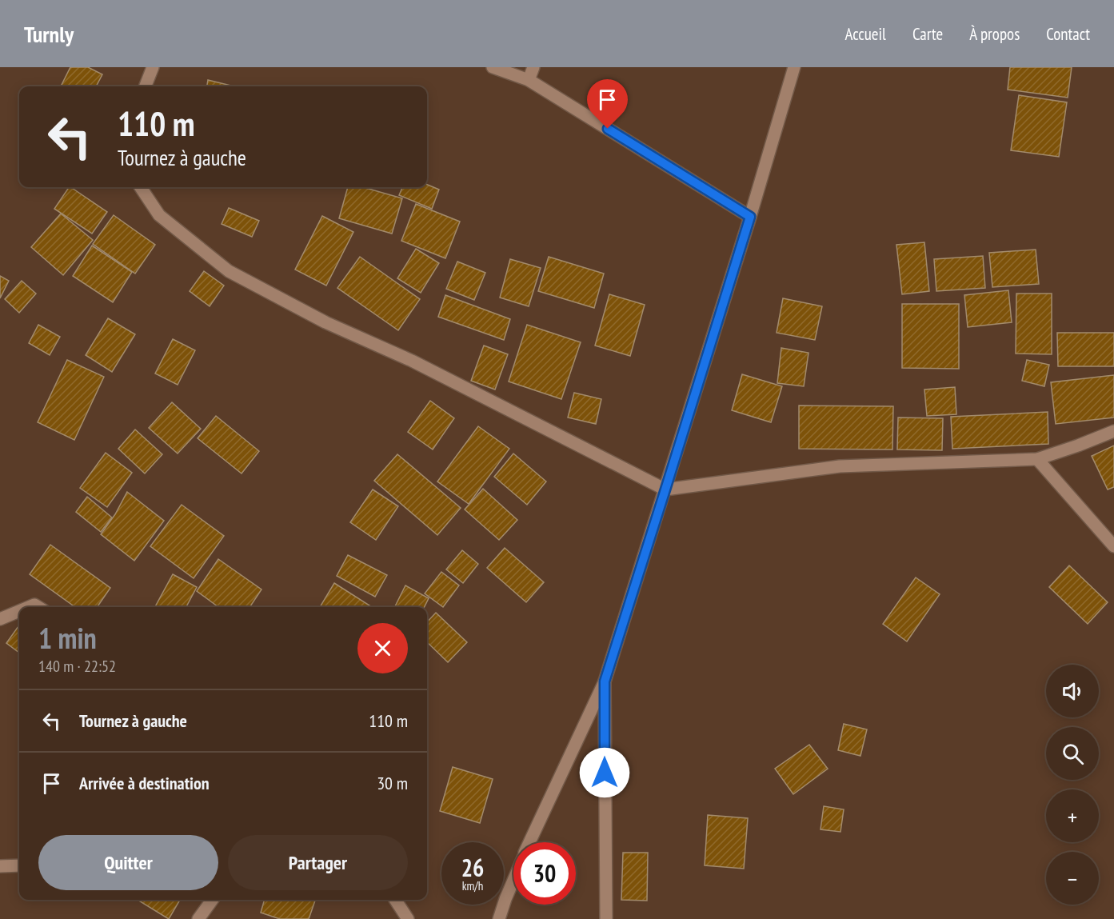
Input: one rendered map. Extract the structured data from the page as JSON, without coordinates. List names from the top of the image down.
{
  "page": {
    "header": "Turnly",
    "nav": [
      "Accueil",
      "Carte",
      "À propos",
      "Contact"
    ],
    "turn": ["110 m", "Tournez à gauche"],
    "heading": ["1 min", "140 m · 22:52"],
    "map_buttons": ["+", "−"],
    "list": [
      {
        "name": "Tournez à gauche",
        "value": "110 m"
      },
      {
        "name": "Arrivée à destination",
        "value": "30 m"
      }
    ],
    "buttons": ["Quitter", "Partager"],
    "speed": "26 km/h",
    "limit": "30"
  }
}
